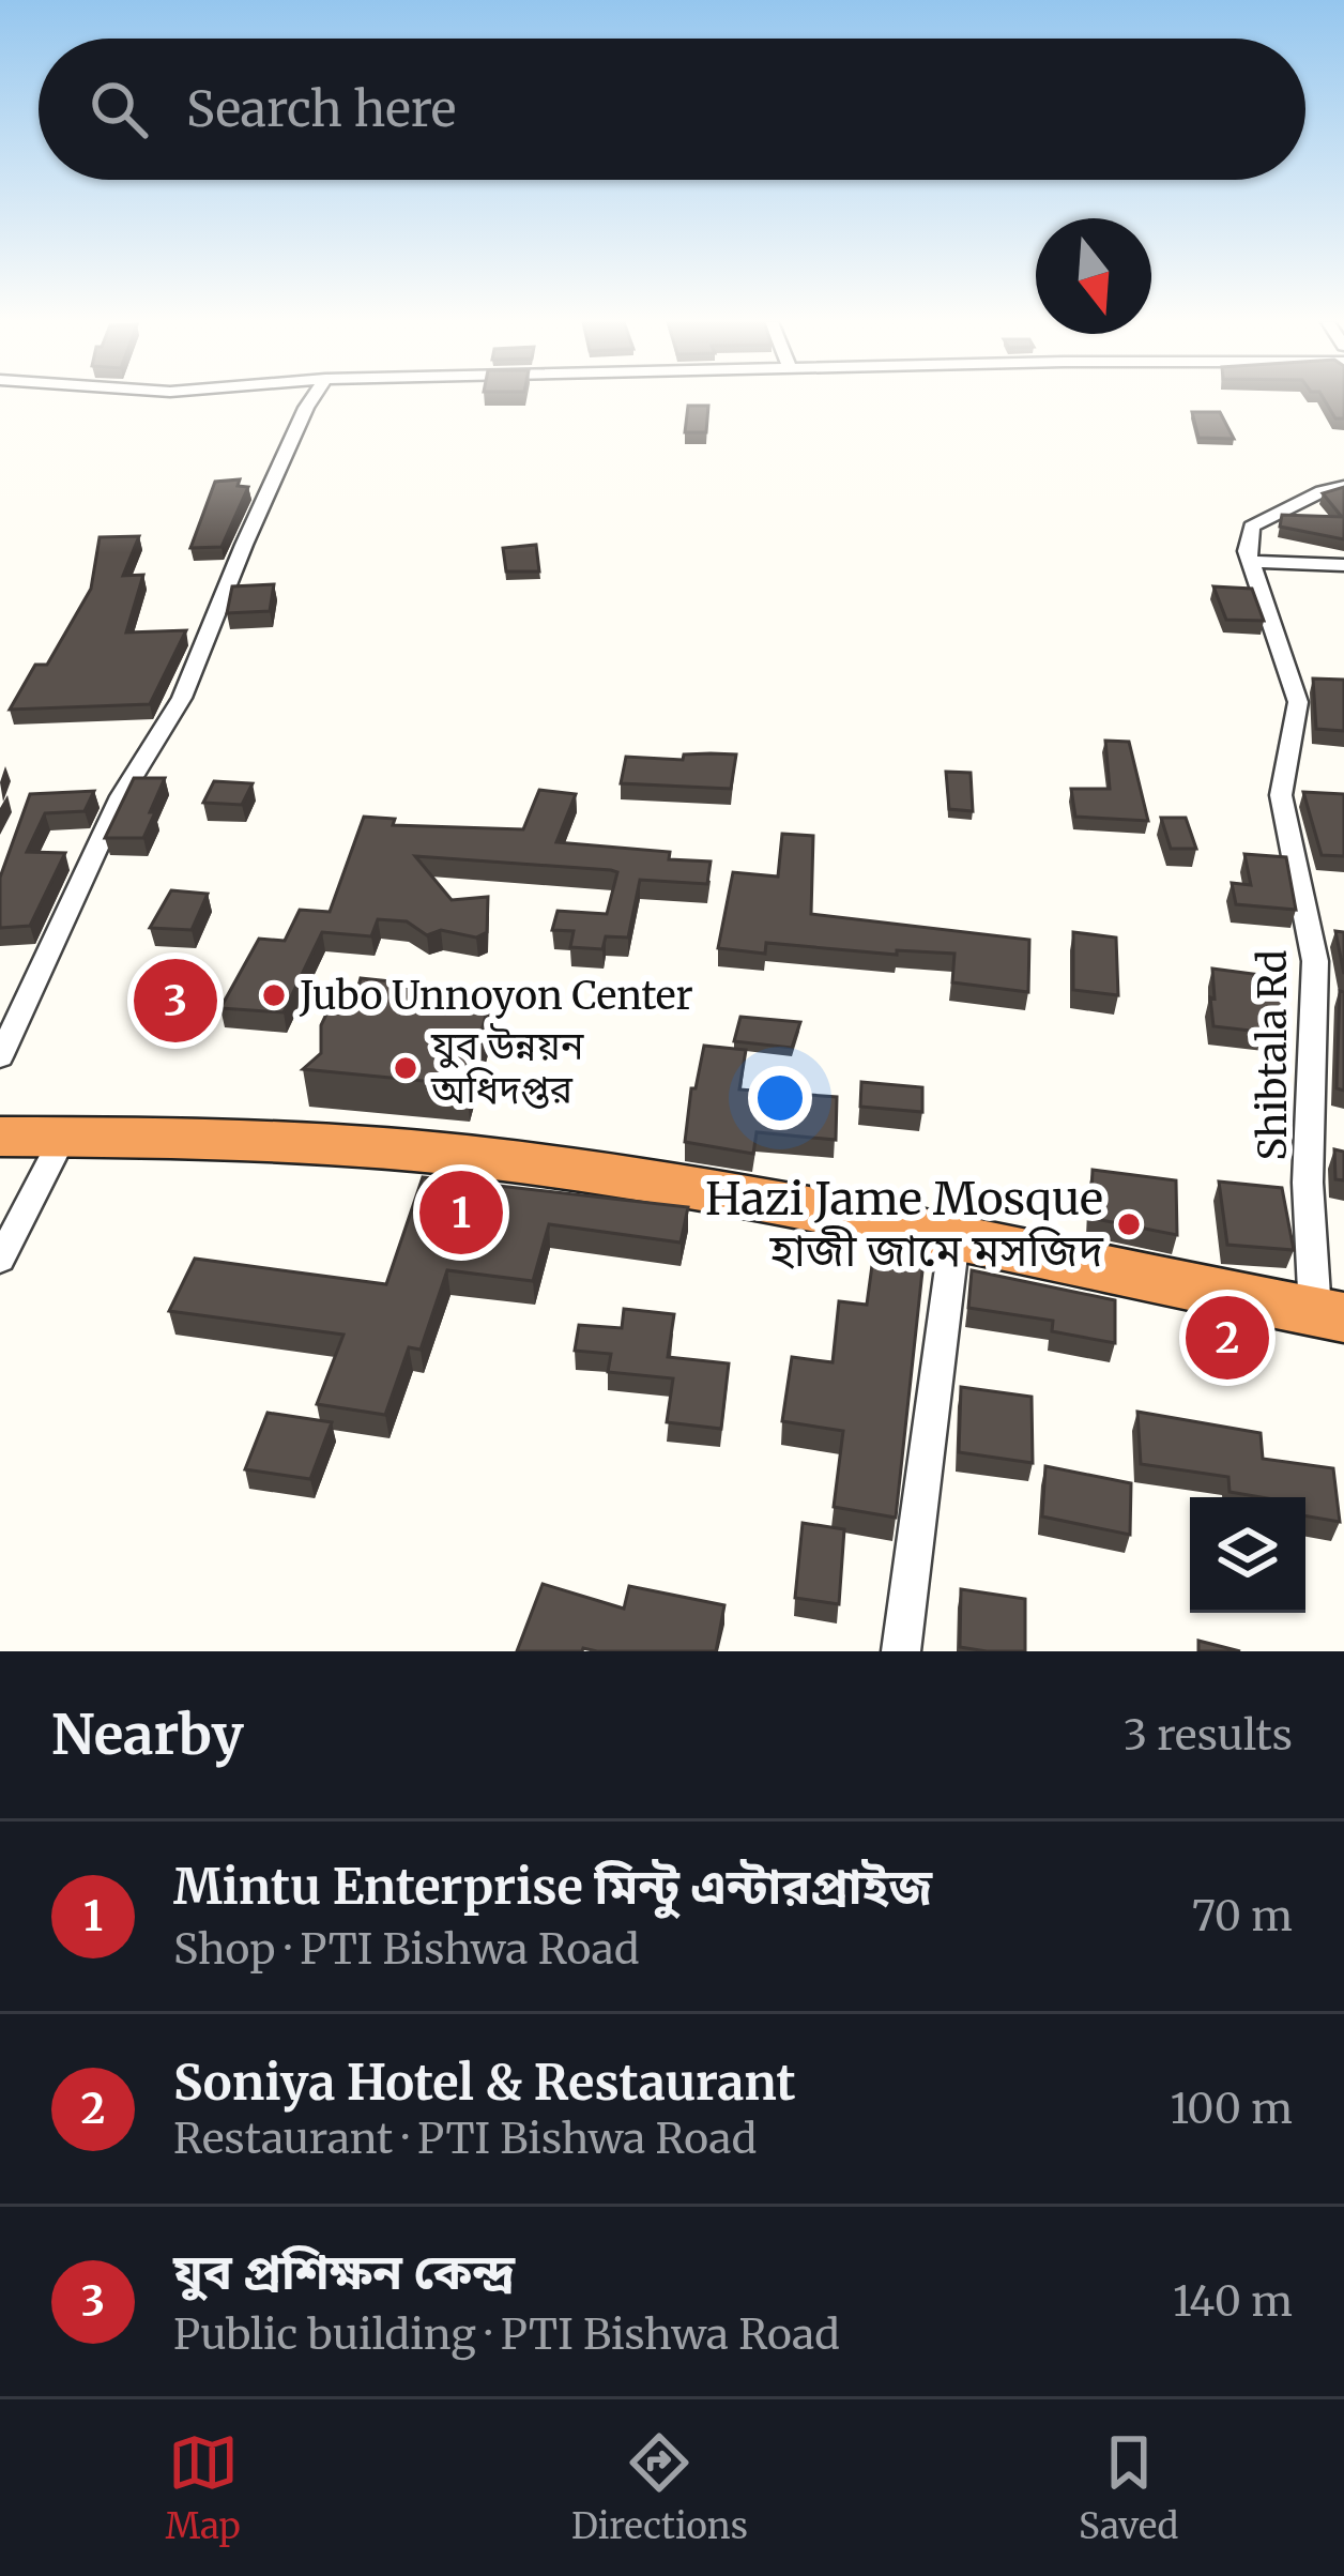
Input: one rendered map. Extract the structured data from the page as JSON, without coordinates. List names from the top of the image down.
{
  "streets": {
    "street": ["Shibtala Rd"]
  },
  "places": ["Jubo Unnoyon Center", "যুব উন্নয়ন অধিদপ্তর", "Hazi Jame Mosque হাজী জামে মসজিদ"],
  "north": "bottom",
  "page": {
    "search": "Search here",
    "pins": ["3", "1", "2"],
    "heading": ["Nearby", "3 results"],
    "list": [
      {
        "mark": "1",
        "name": "Mintu Enterprise মিন্টু এন্টারপ্রাইজ",
        "note": "Shop · PTI Bishwa Road",
        "value": "70 m"
      },
      {
        "mark": "2",
        "name": "Soniya Hotel & Restaurant",
        "note": "Restaurant · PTI Bishwa Road",
        "value": "100 m"
      },
      {
        "mark": "3",
        "name": "যুব প্রশিক্ষন কেন্দ্র",
        "note": "Public building · PTI Bishwa Road",
        "value": "140 m"
      }
    ],
    "nav": ["Map", "Directions", "Saved"]
  }
}
